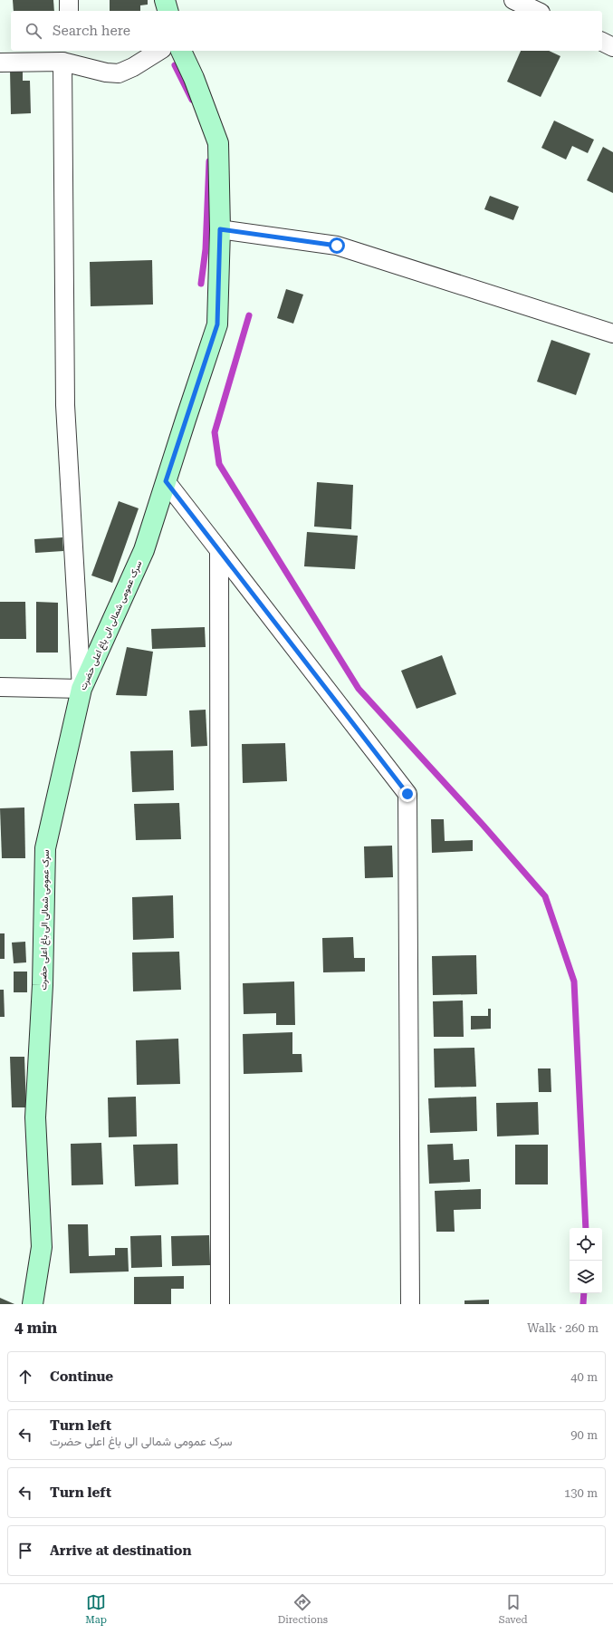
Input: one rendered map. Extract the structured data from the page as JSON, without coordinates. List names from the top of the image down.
{
  "streets": {
    "street": ["سرک عمومی شمالی الی باغ اعلی حضرت"]
  },
  "page": {
    "search": "Search here",
    "heading": ["4 min", "Walk · 260 m"],
    "list": [
      ["Continue", "40 m"],
      ["Turn left", "سرک عمومی شمالی الی باغ اعلی حضرت", "90 m"],
      ["Turn left", "130 m"],
      "Arrive at destination"
    ],
    "nav": ["Map", "Directions", "Saved"]
  }
}
